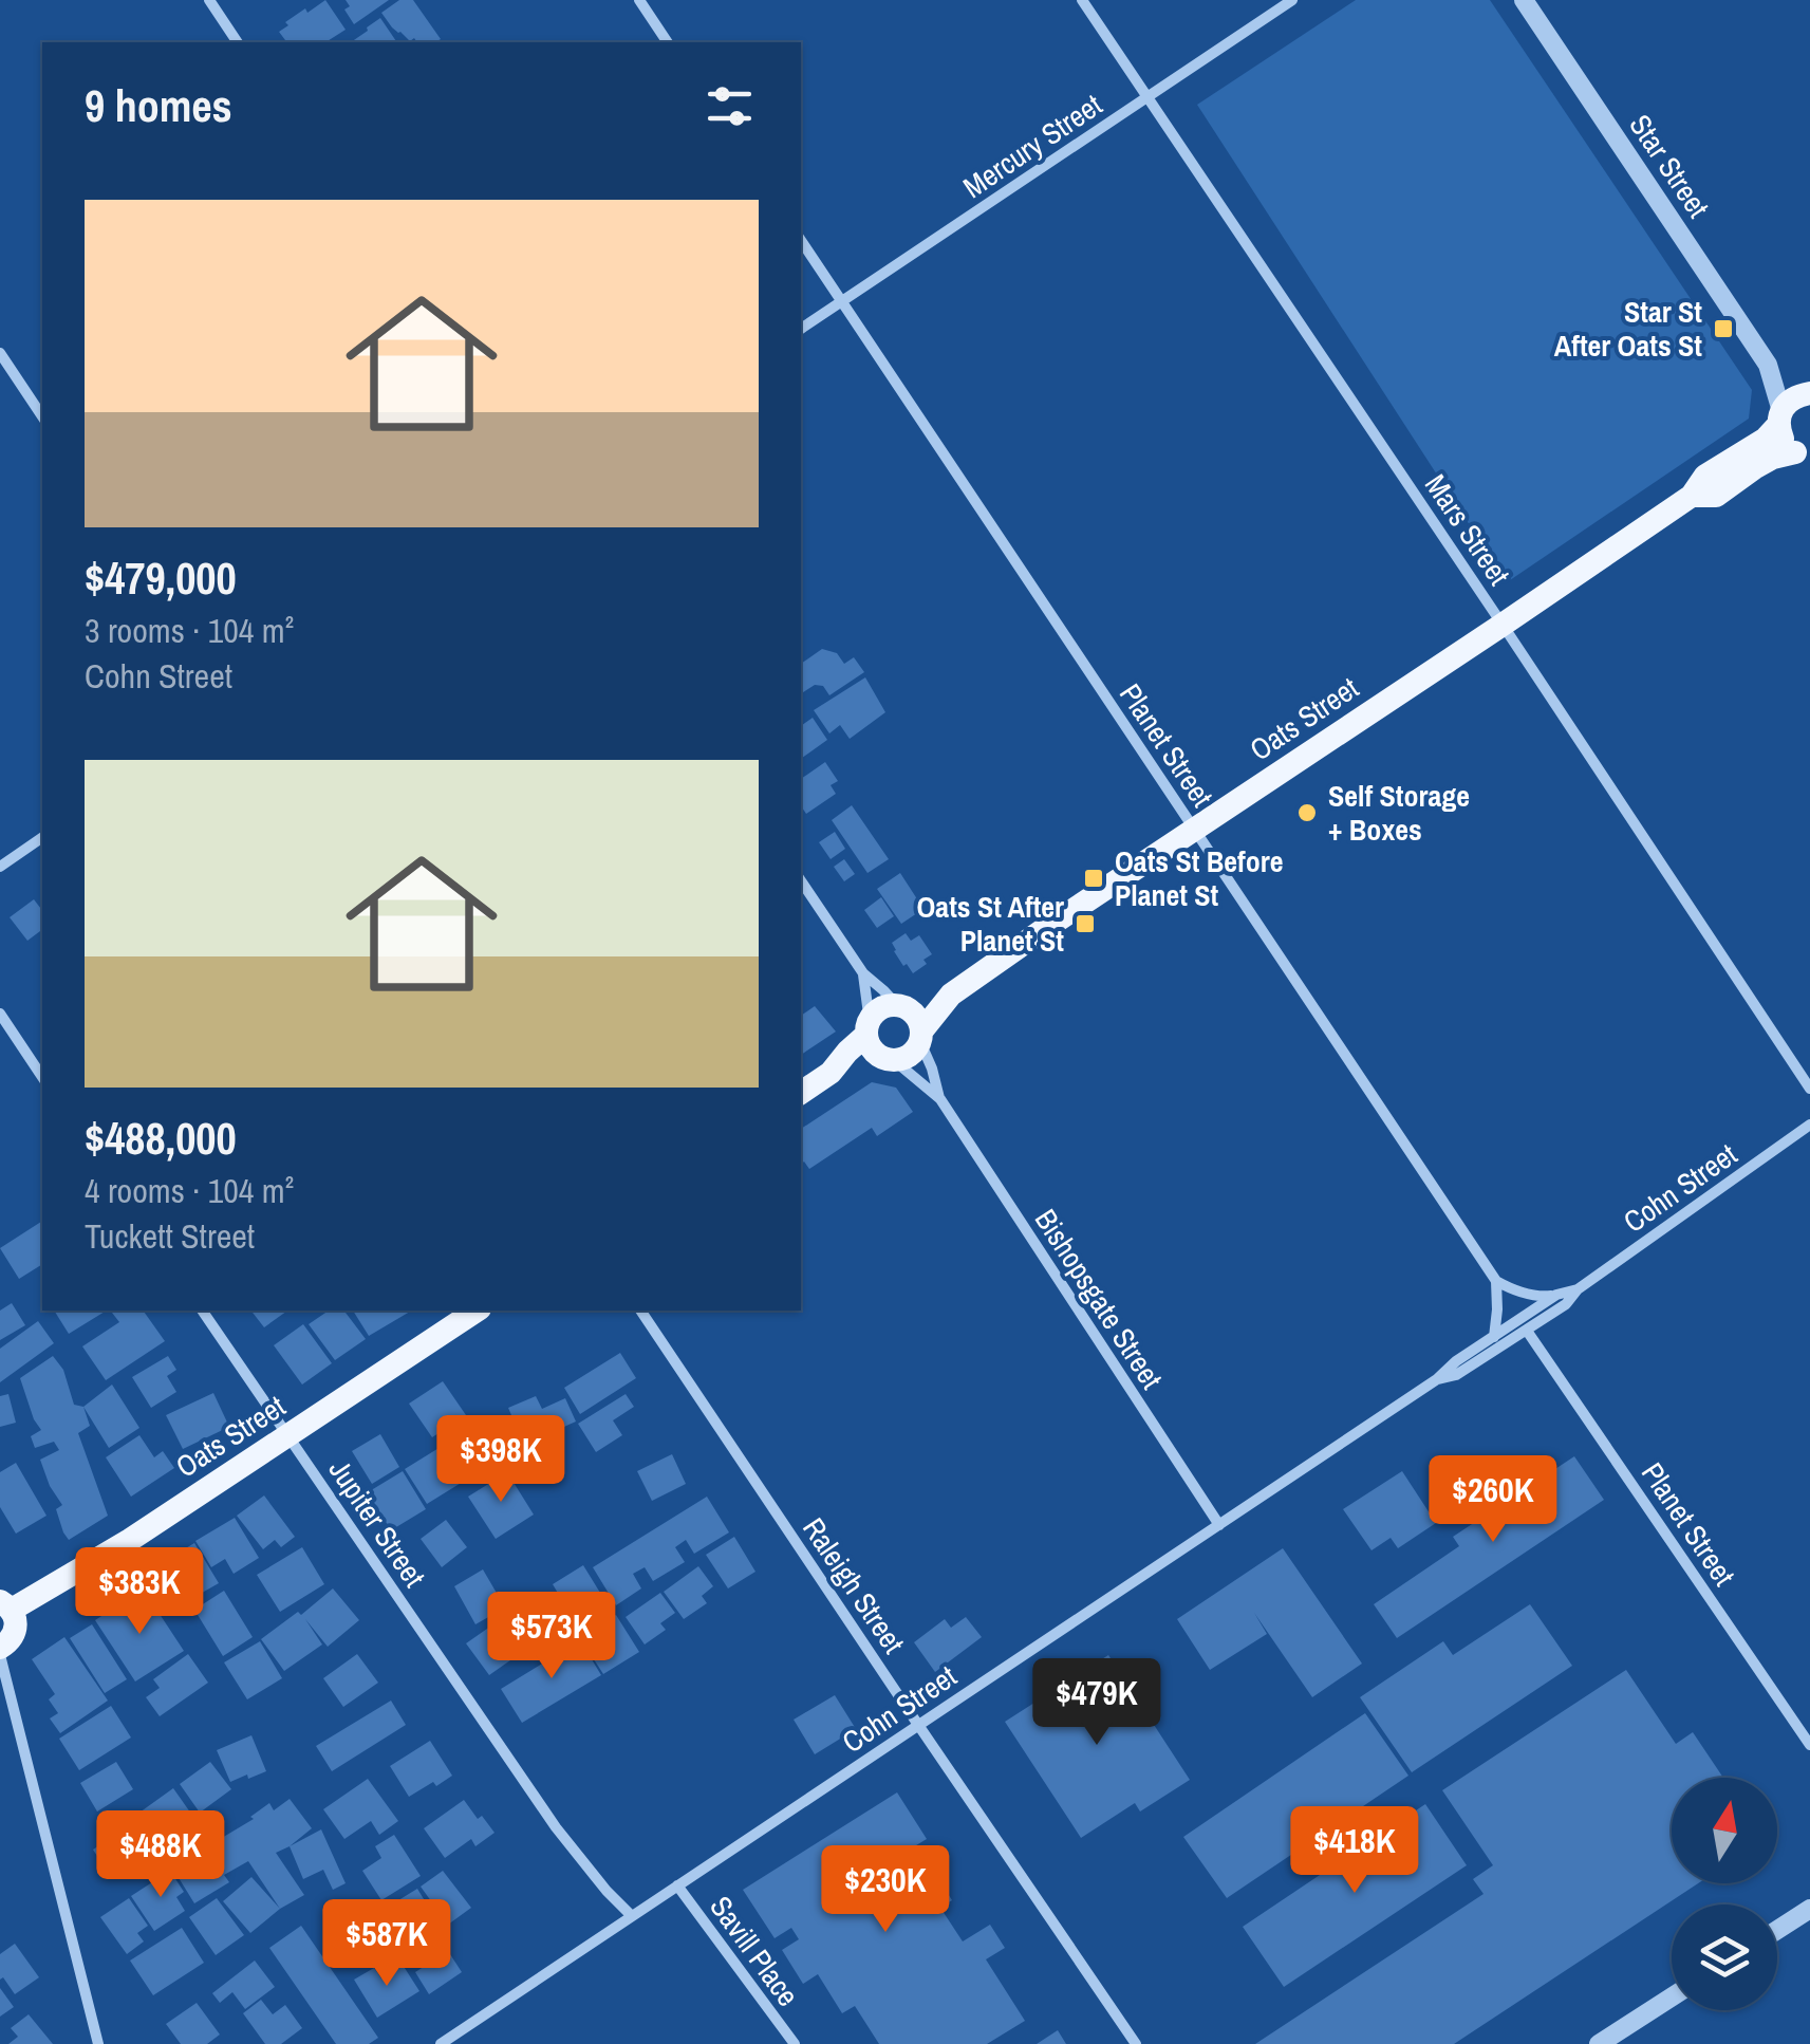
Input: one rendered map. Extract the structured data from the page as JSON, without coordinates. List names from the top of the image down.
{
  "streets": {
    "main road": ["Oats Street"],
    "street": [
      "Mercury Street",
      "Star Street",
      "Mars Street",
      "Planet Street",
      "Cohn Street",
      "Bishopsgate Street",
      "Jupiter Street",
      "Raleigh Street",
      "Savill Place"
    ]
  },
  "crossings": [
    ["Mercury Street", "Mars Street"],
    ["Mercury Street", "Planet Street"],
    ["Star Street", "Oats Street"],
    ["Mars Street", "Oats Street"],
    ["Oats Street", "Planet Street"],
    ["Oats Street", "Bishopsgate Street"],
    ["Oats Street", "Jupiter Street"],
    ["Planet Street", "Cohn Street"],
    ["Cohn Street", "Bishopsgate Street"],
    ["Cohn Street", "Jupiter Street"],
    ["Cohn Street", "Raleigh Street"],
    ["Cohn Street", "Savill Place"]
  ],
  "places": {
    "transit": ["Star St After Oats St", "Oats St Before Planet St", "Oats St After Planet St"],
    "other": ["Self Storage + Boxes"]
  },
  "north": "top",
  "page": {
    "heading": "9 homes",
    "list": [
      {
        "name": "$479,000",
        "note": "3 rooms · 104 m² · Cohn Street"
      },
      {
        "name": "$488,000",
        "note": "4 rooms · 104 m² · Tuckett Street"
      }
    ],
    "price": [
      "$398K",
      "$260K",
      "$383K",
      "$573K",
      "$479K",
      "$418K",
      "$488K",
      "$230K",
      "$587K"
    ]
  }
}
